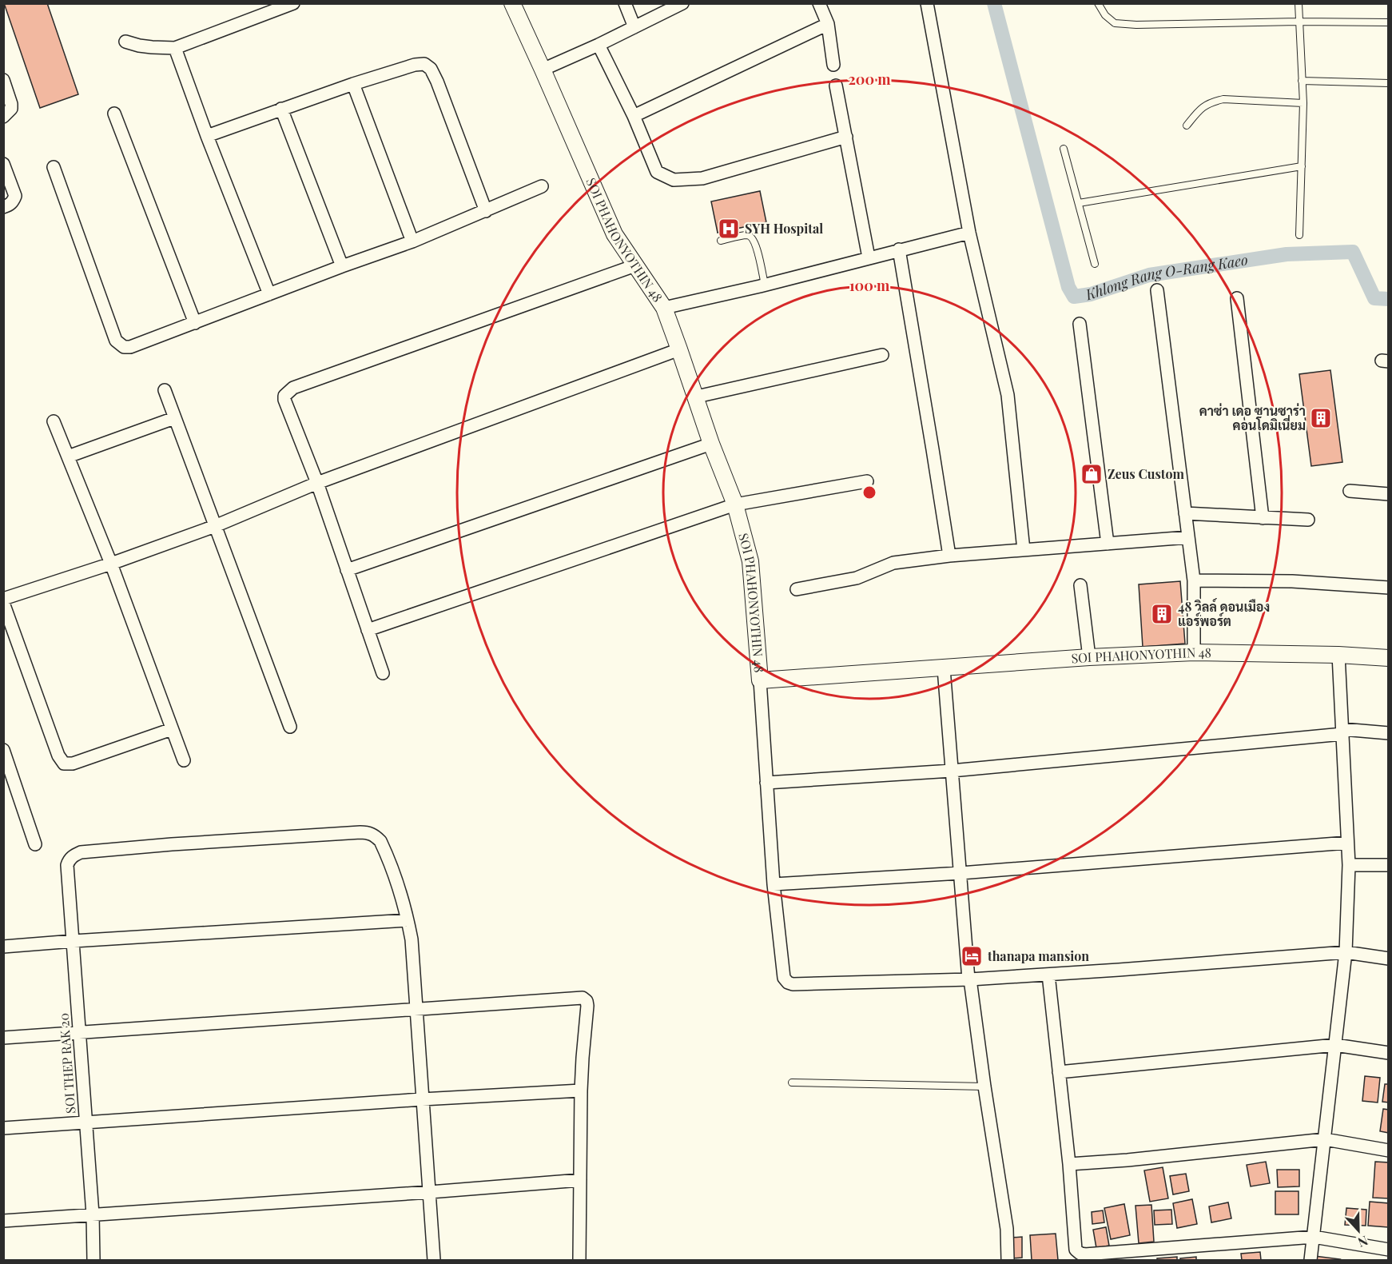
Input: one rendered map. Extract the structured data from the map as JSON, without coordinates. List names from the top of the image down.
{
  "streets": {
    "street": ["SOI PHAHONYOTHIN 48", "SOI THEP RAK 20"]
  },
  "water": ["Khlong Rang O-Rang Kaeo"],
  "places": {
    "hospital": ["SYH Hospital"],
    "building": ["คาซ่า เดอ ซานซาร่า คอนโดมิเนี่ยม", "48 วิลล์ ดอนเมือง แอร์พอร์ต"],
    "shop": ["Zeus Custom"],
    "hotel": ["thanapa mansion"]
  },
  "north": "bottom",
  "rings": ["200 m", "100 m"]
}
